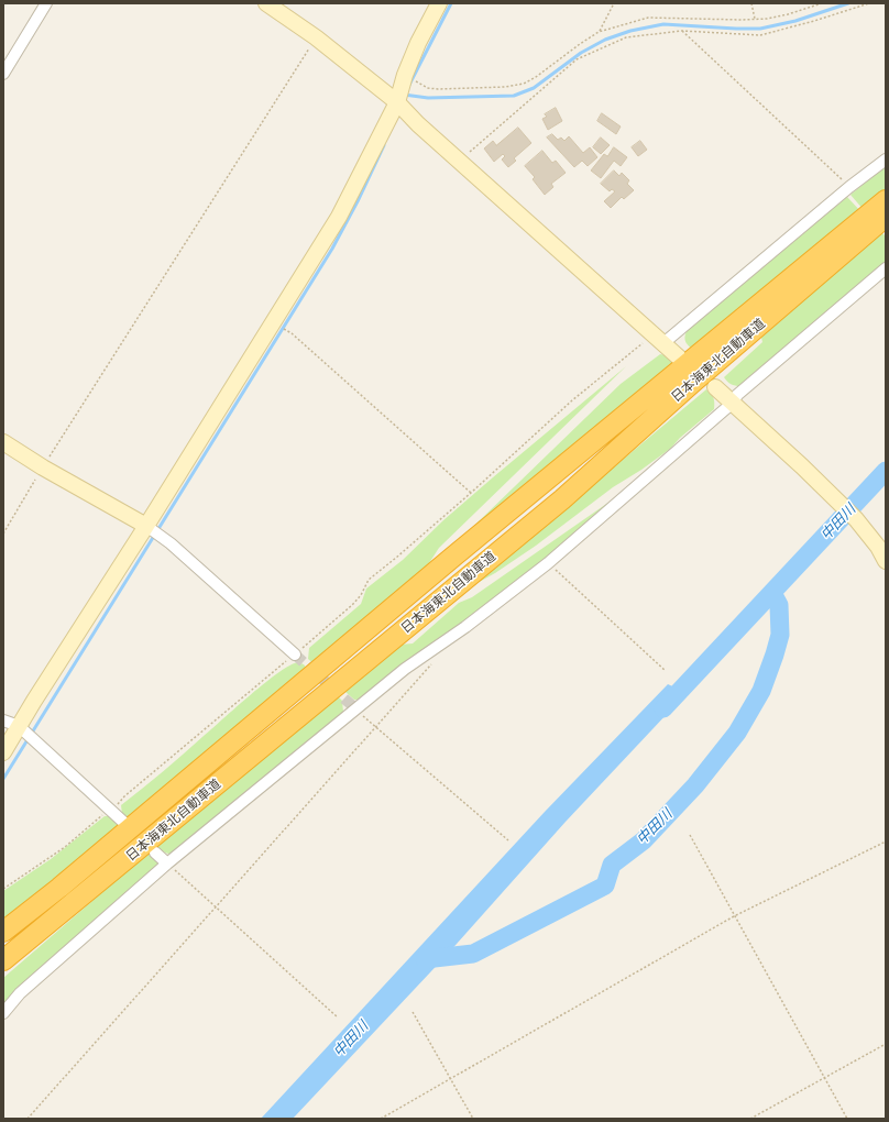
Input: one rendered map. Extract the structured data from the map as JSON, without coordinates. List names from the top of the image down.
{
  "streets": {
    "highway": ["日本海東北自動車道"]
  },
  "water": ["中田川"]
}
